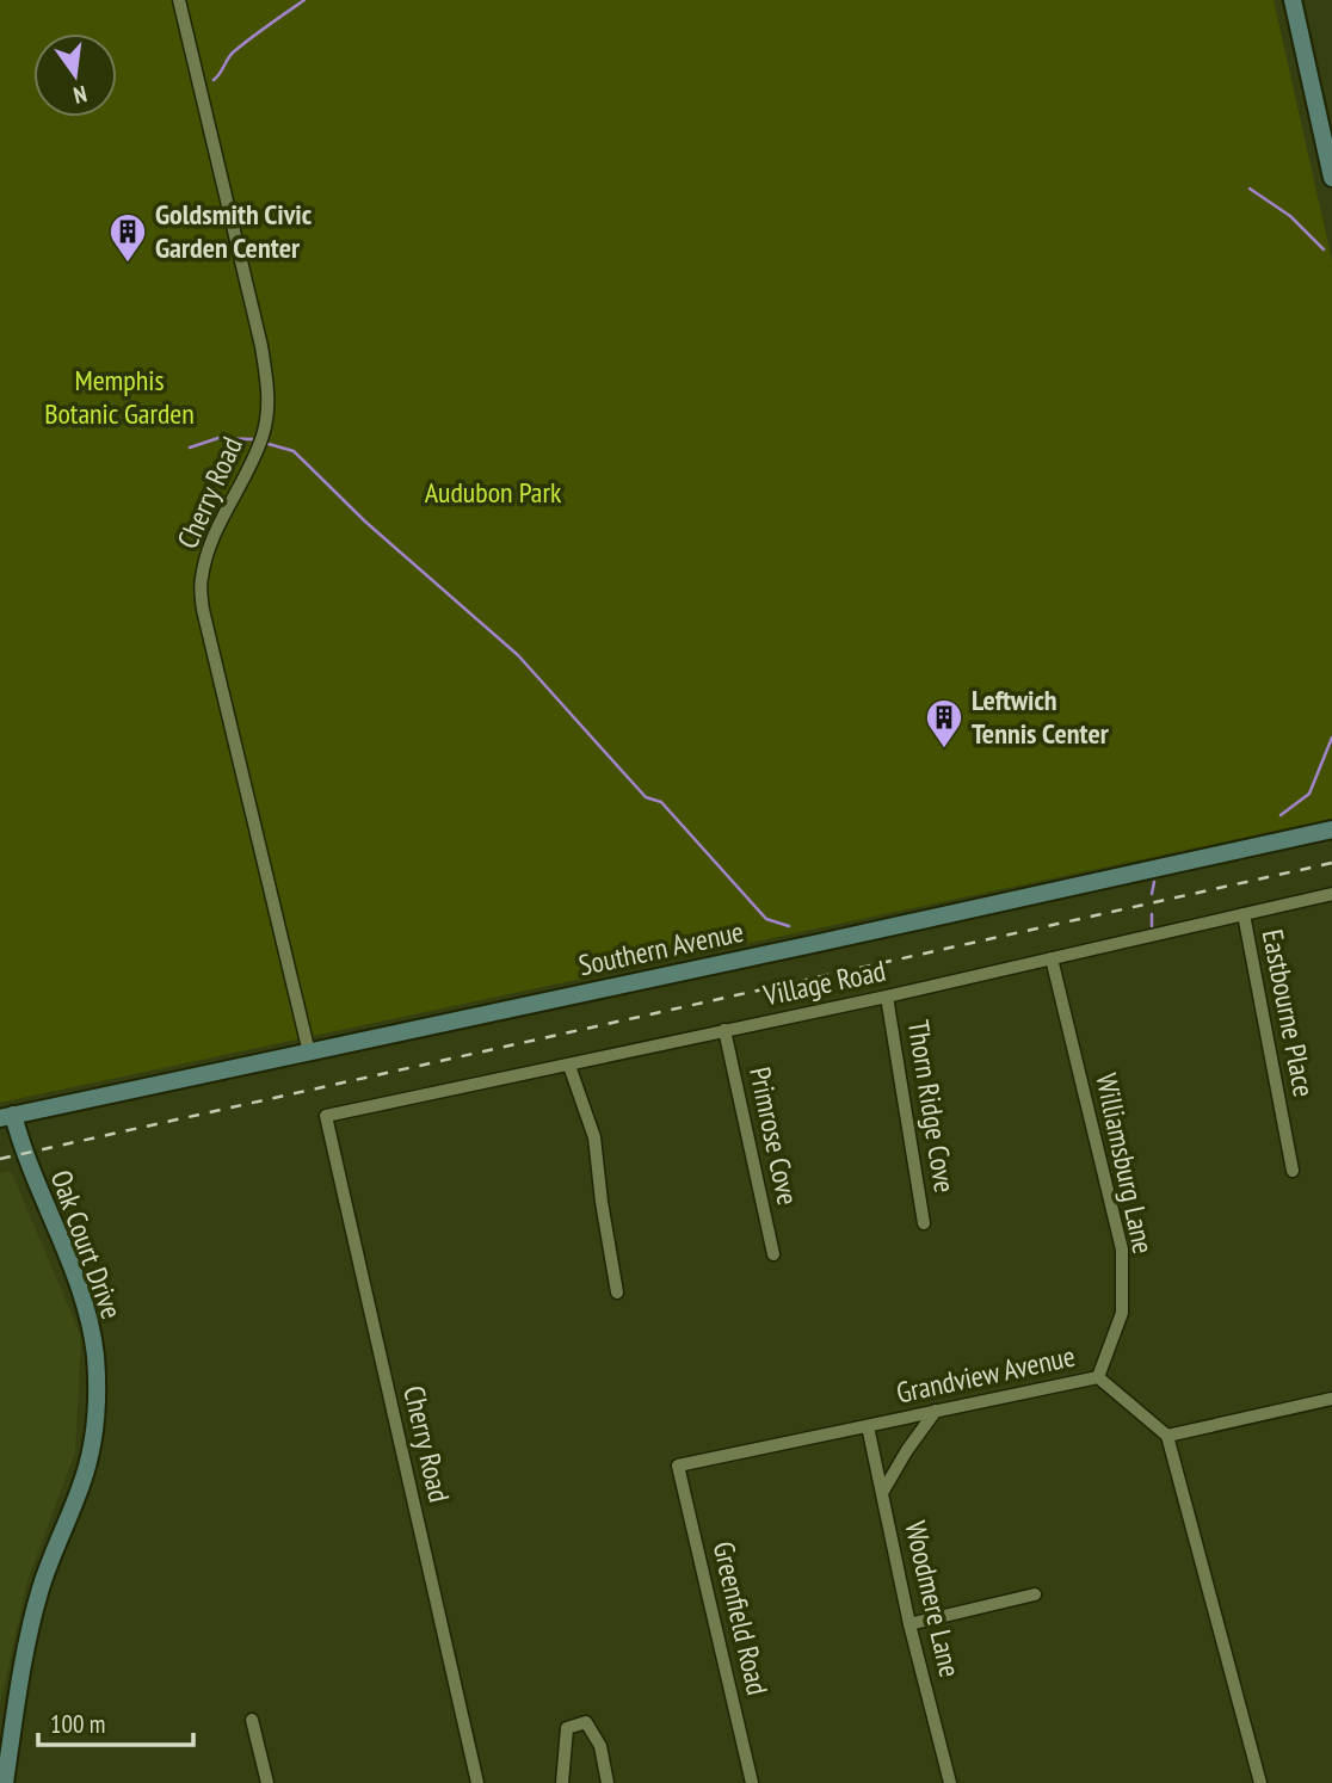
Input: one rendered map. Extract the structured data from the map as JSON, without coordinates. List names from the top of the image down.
{
  "streets": {
    "street": [
      "Cherry Road",
      "Southern Avenue",
      "Village Road",
      "Eastbourne Place",
      "Thorn Ridge Cove",
      "Primrose Cove",
      "Williamsburg Lane",
      "Oak Court Drive",
      "Grandview Avenue",
      "Woodmere Lane",
      "Greenfield Road"
    ]
  },
  "crossings": [
    ["Cherry Road", "Southern Avenue"],
    ["Cherry Road", "Village Road"],
    ["Southern Avenue", "Oak Court Drive"],
    ["Village Road", "Eastbourne Place"],
    ["Village Road", "Thorn Ridge Cove"],
    ["Village Road", "Primrose Cove"],
    ["Village Road", "Williamsburg Lane"],
    ["Williamsburg Lane", "Grandview Avenue"],
    ["Grandview Avenue", "Woodmere Lane"],
    ["Grandview Avenue", "Greenfield Road"]
  ],
  "parks": ["Memphis Botanic Garden", "Audubon Park"],
  "places": {
    "building": ["Goldsmith Civic Garden Center", "Leftwich Tennis Center"]
  },
  "scale_bar": "100 m",
  "north": "bottom"
}
